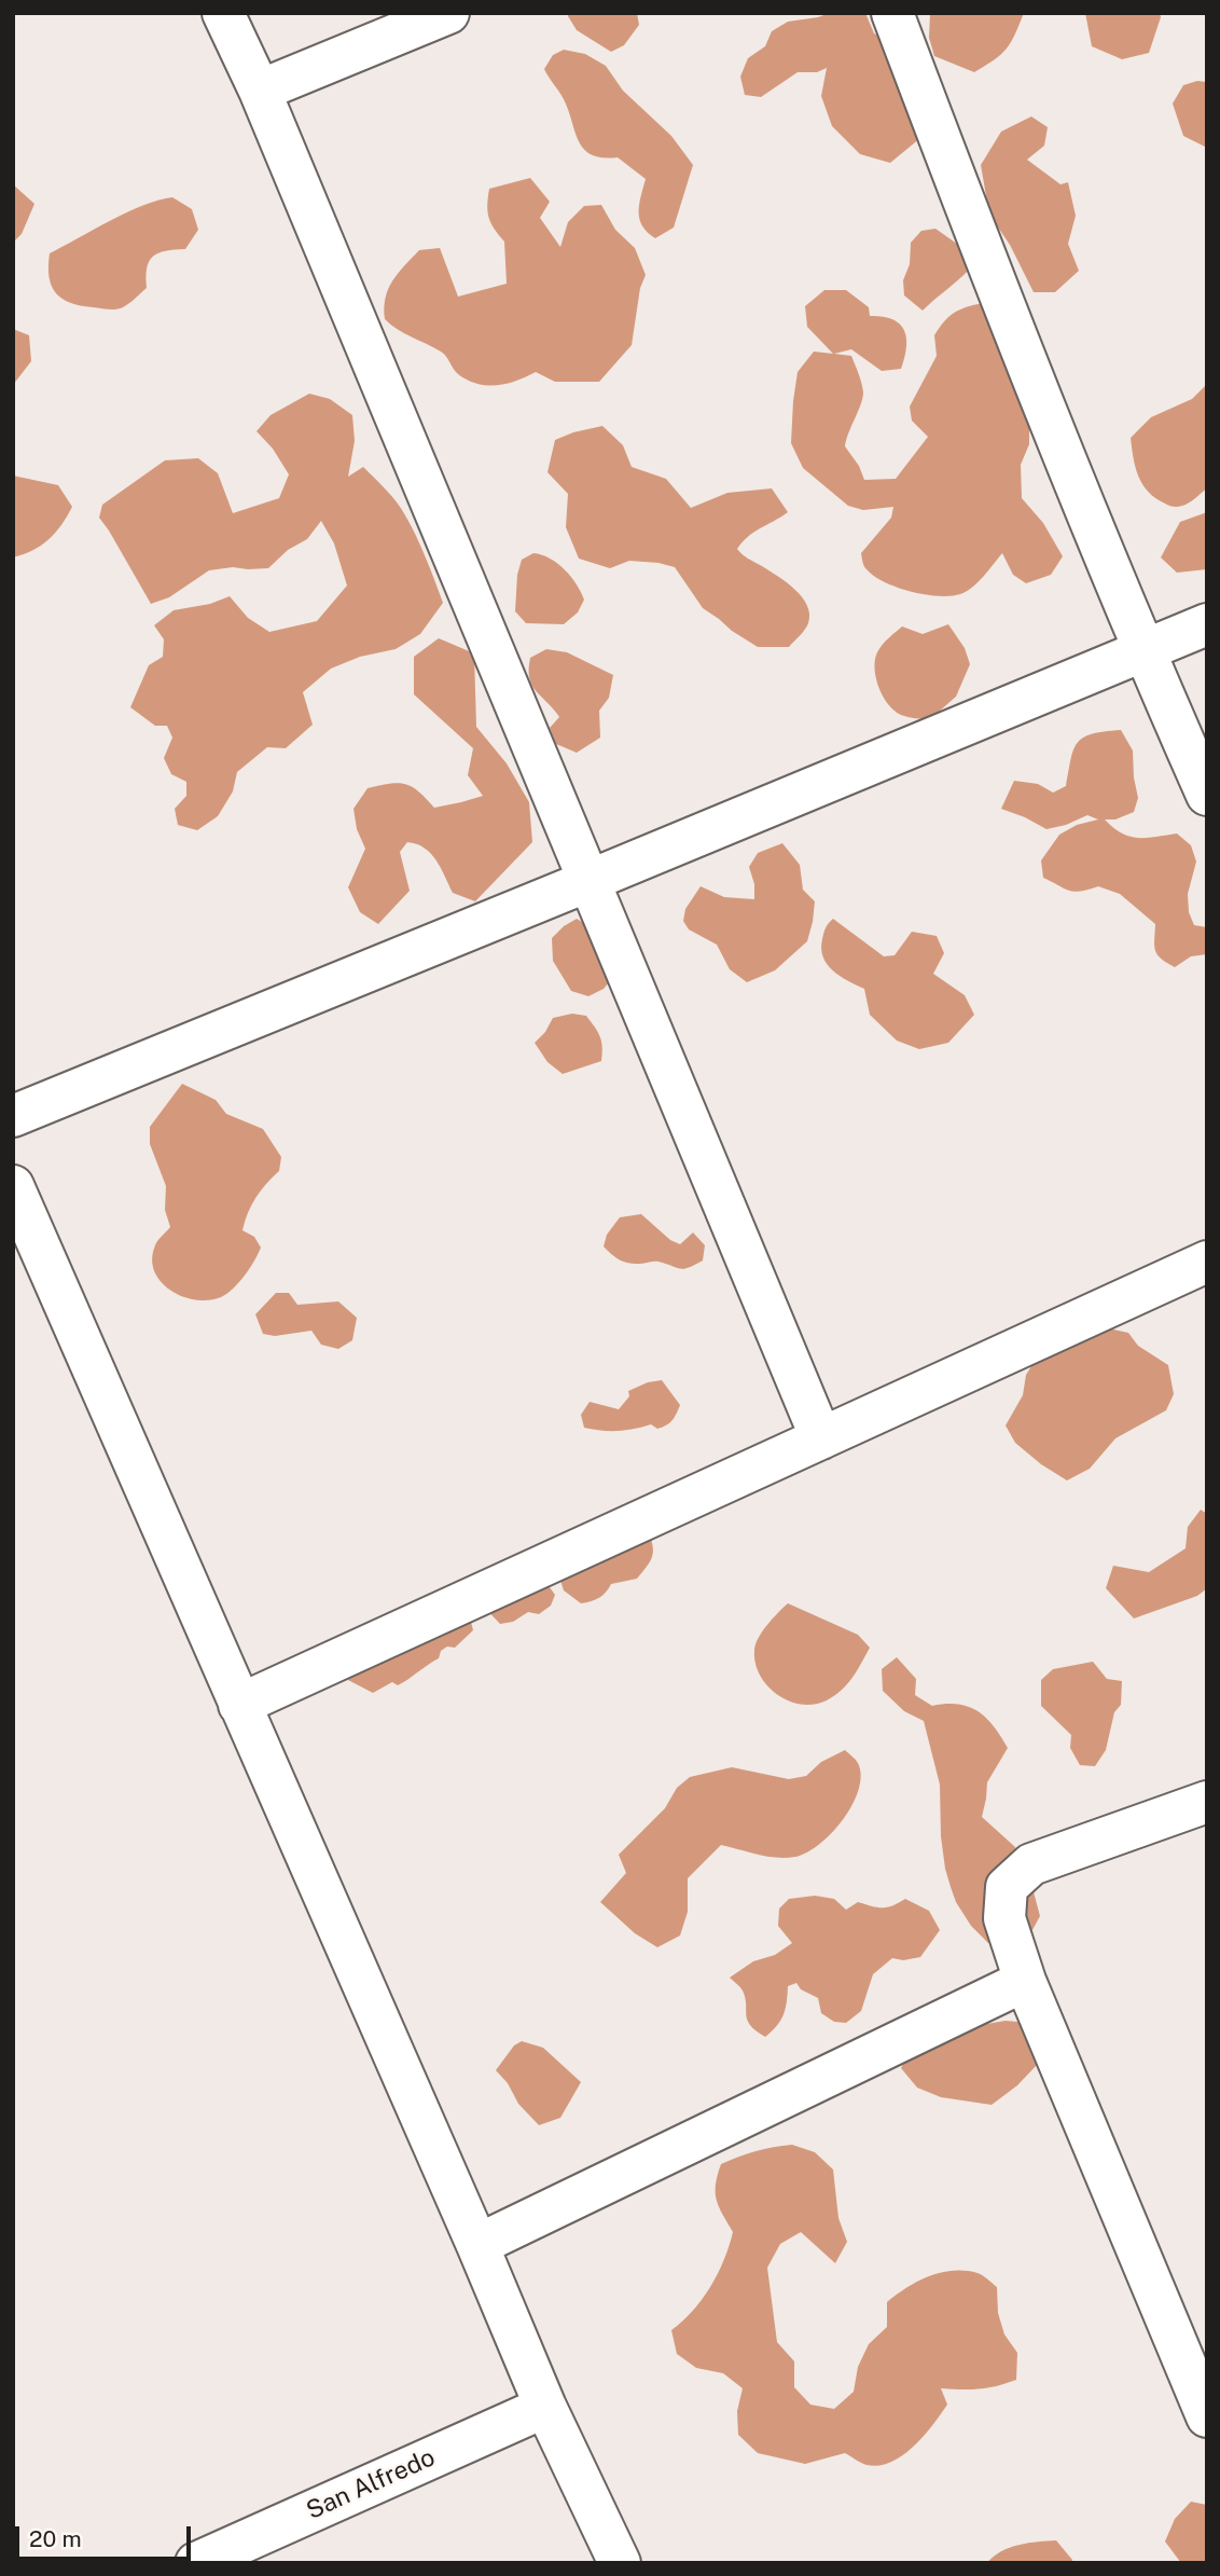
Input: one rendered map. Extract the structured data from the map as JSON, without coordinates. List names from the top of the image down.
{
  "streets": {
    "street": ["San Alfredo"]
  },
  "scale_bar": "20 m"
}
